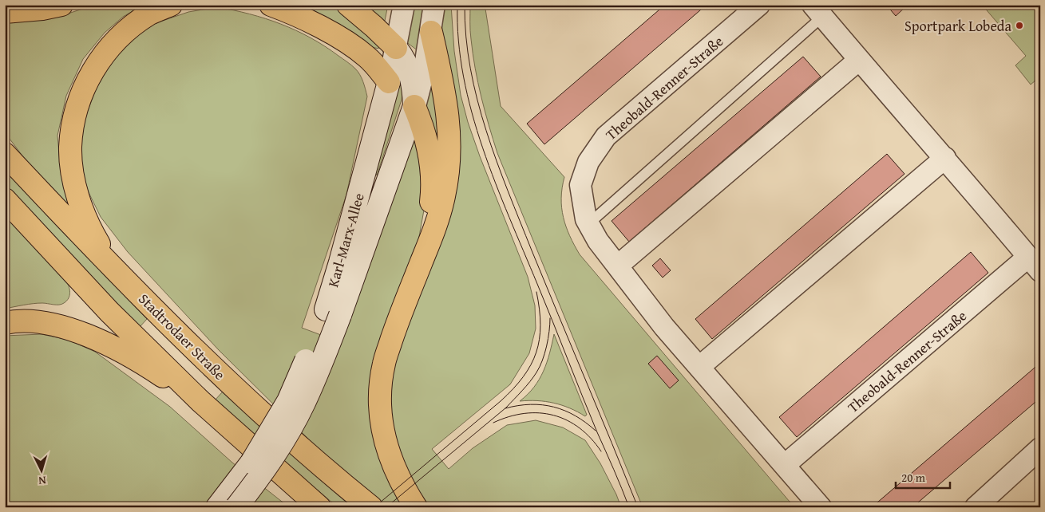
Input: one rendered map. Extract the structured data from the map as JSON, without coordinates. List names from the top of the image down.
{
  "streets": {
    "main road": ["Karl-Marx-Allee", "Stadtrodaer Straße"],
    "street": ["Theobald-Renner-Straße"]
  },
  "places": ["Sportpark Lobeda"],
  "scale_bar": "20 m",
  "north": "bottom"
}
